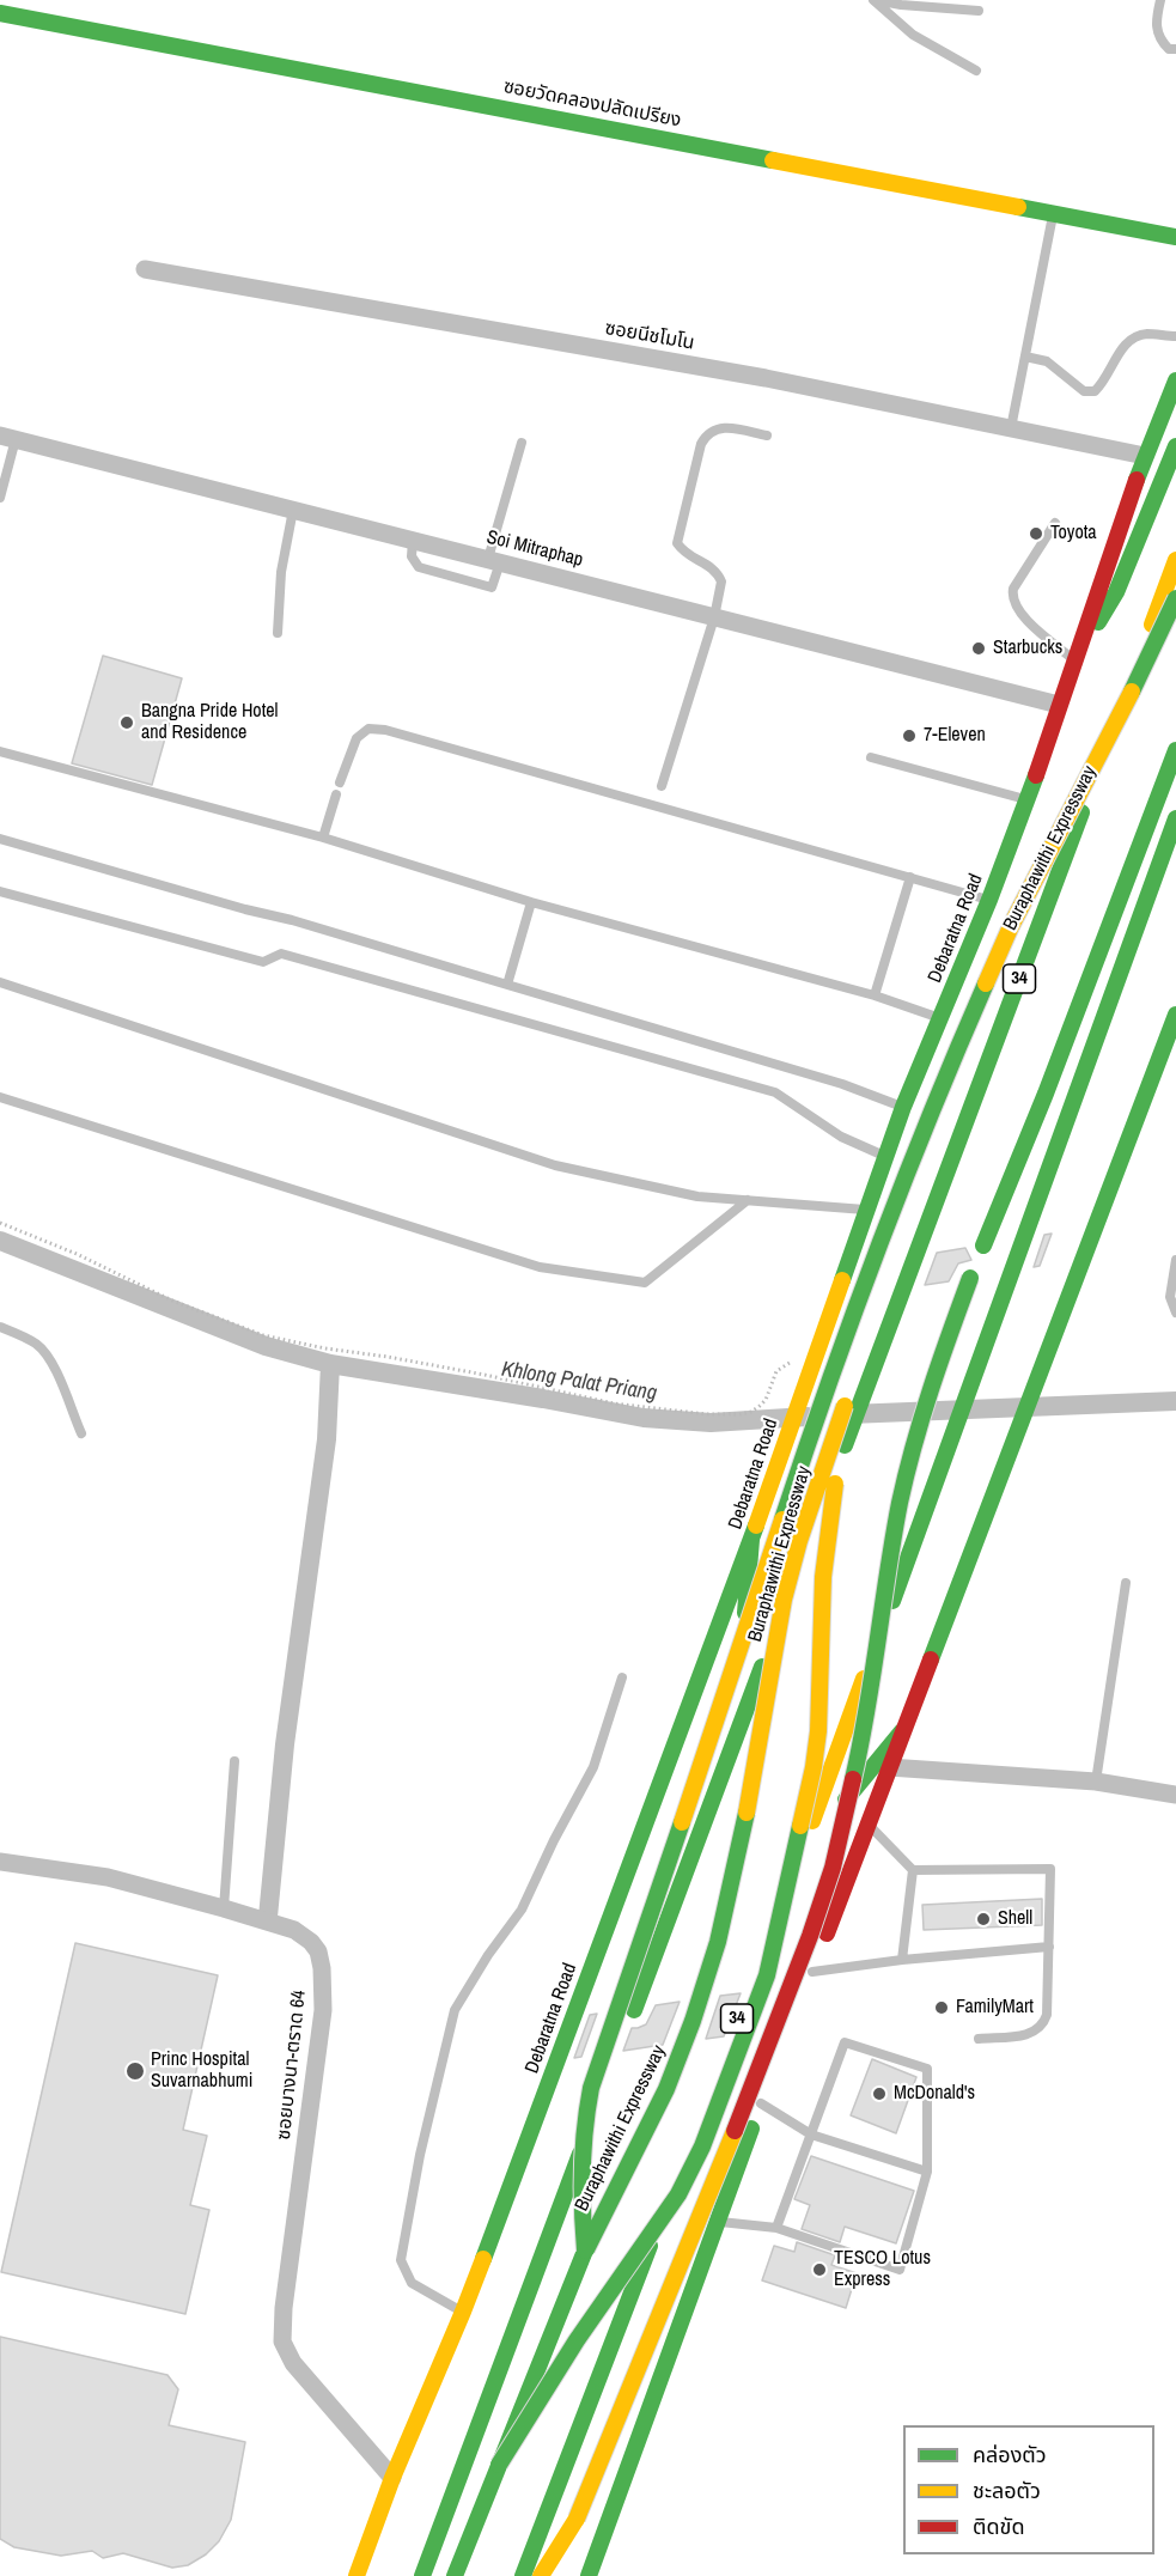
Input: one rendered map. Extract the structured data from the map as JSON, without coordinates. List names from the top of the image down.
{
  "streets": {
    "main road": [
      "ซอยวัดคลองปลัดเปรียง",
      "Buraphawithi Expressway",
      "Debaratna Road",
      "34"
    ],
    "street": ["ซอยนีชโมโน", "Soi Mitraphap", "ซอยบางนา-ตราด 64"]
  },
  "crossings": [
    ["ซอยนีชโมโน", "Debaratna Road"],
    ["Soi Mitraphap", "Debaratna Road"],
    ["Debaratna Road", "ซอยบางนา-ตราด 64"]
  ],
  "water": ["Khlong Palat Priang"],
  "places": [
    "Toyota",
    "Starbucks",
    "Bangna Pride Hotel and Residence",
    "7-Eleven",
    "Shell",
    "FamilyMart",
    "Princ Hospital Suvarnabhumi",
    "McDonald's",
    "TESCO Lotus Express"
  ],
  "legend": ["คล่องตัว", "ชะลอตัว", "ติดขัด"]
}
